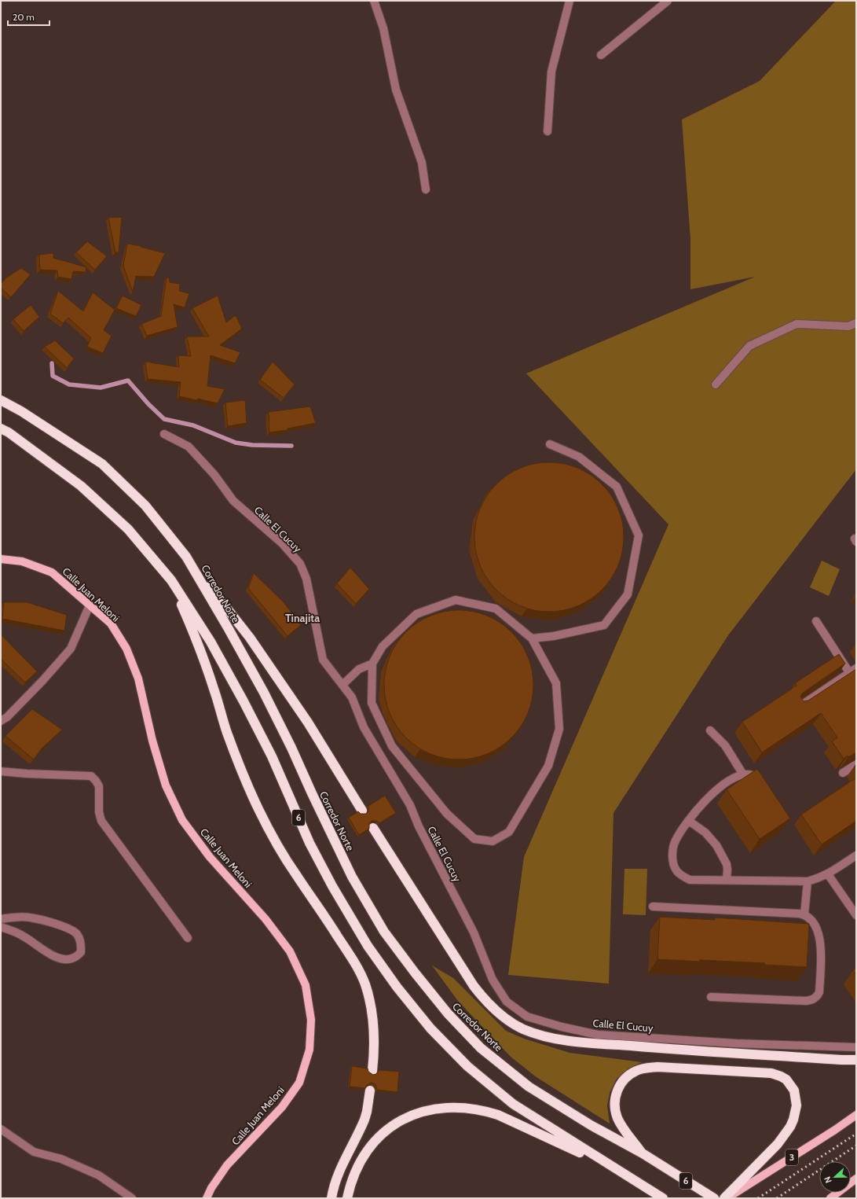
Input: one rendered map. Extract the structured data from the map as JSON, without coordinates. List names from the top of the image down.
{
  "streets": {
    "highway": ["Corredor Norte", "6"],
    "main road": ["Calle Juan Meloni", "3"],
    "street": ["Calle El Cucuy"]
  },
  "districts": ["Tinajita"],
  "scale_bar": "20 m",
  "north": "left"
}
